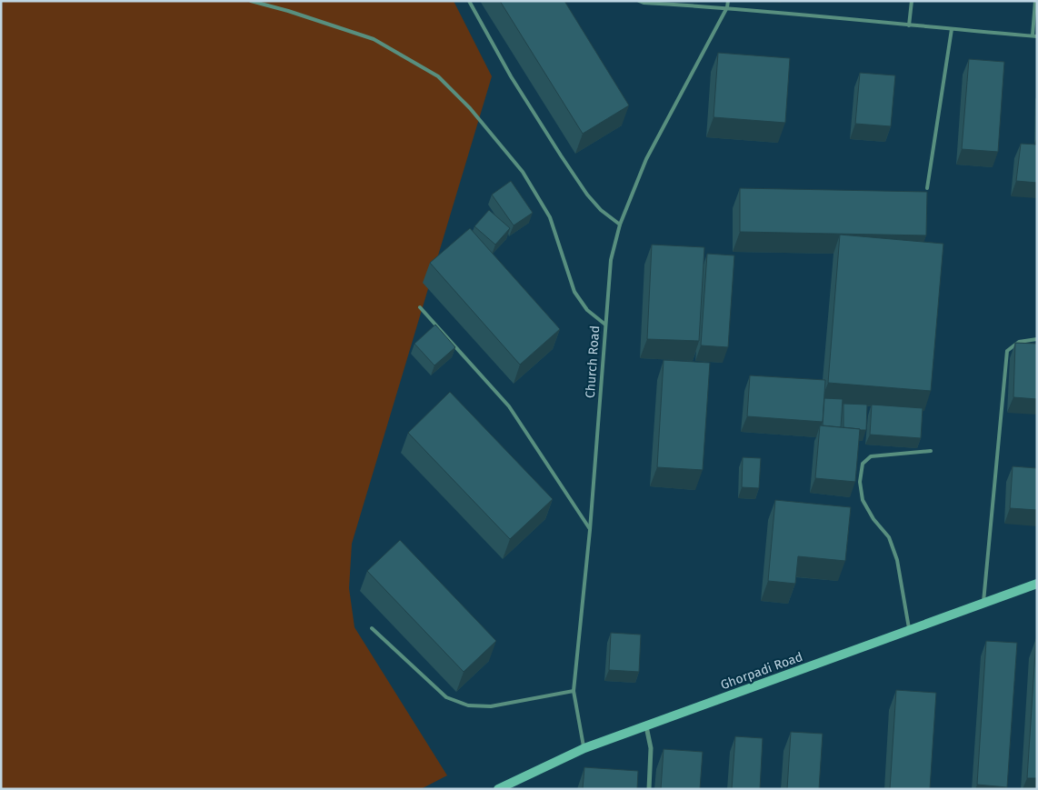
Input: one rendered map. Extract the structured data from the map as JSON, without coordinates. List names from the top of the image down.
{
  "streets": {
    "main road": ["Ghorpadi Road"],
    "lane": ["Church Road"]
  },
  "crossings": [
    ["Church Road", "Ghorpadi Road"]
  ]
}
